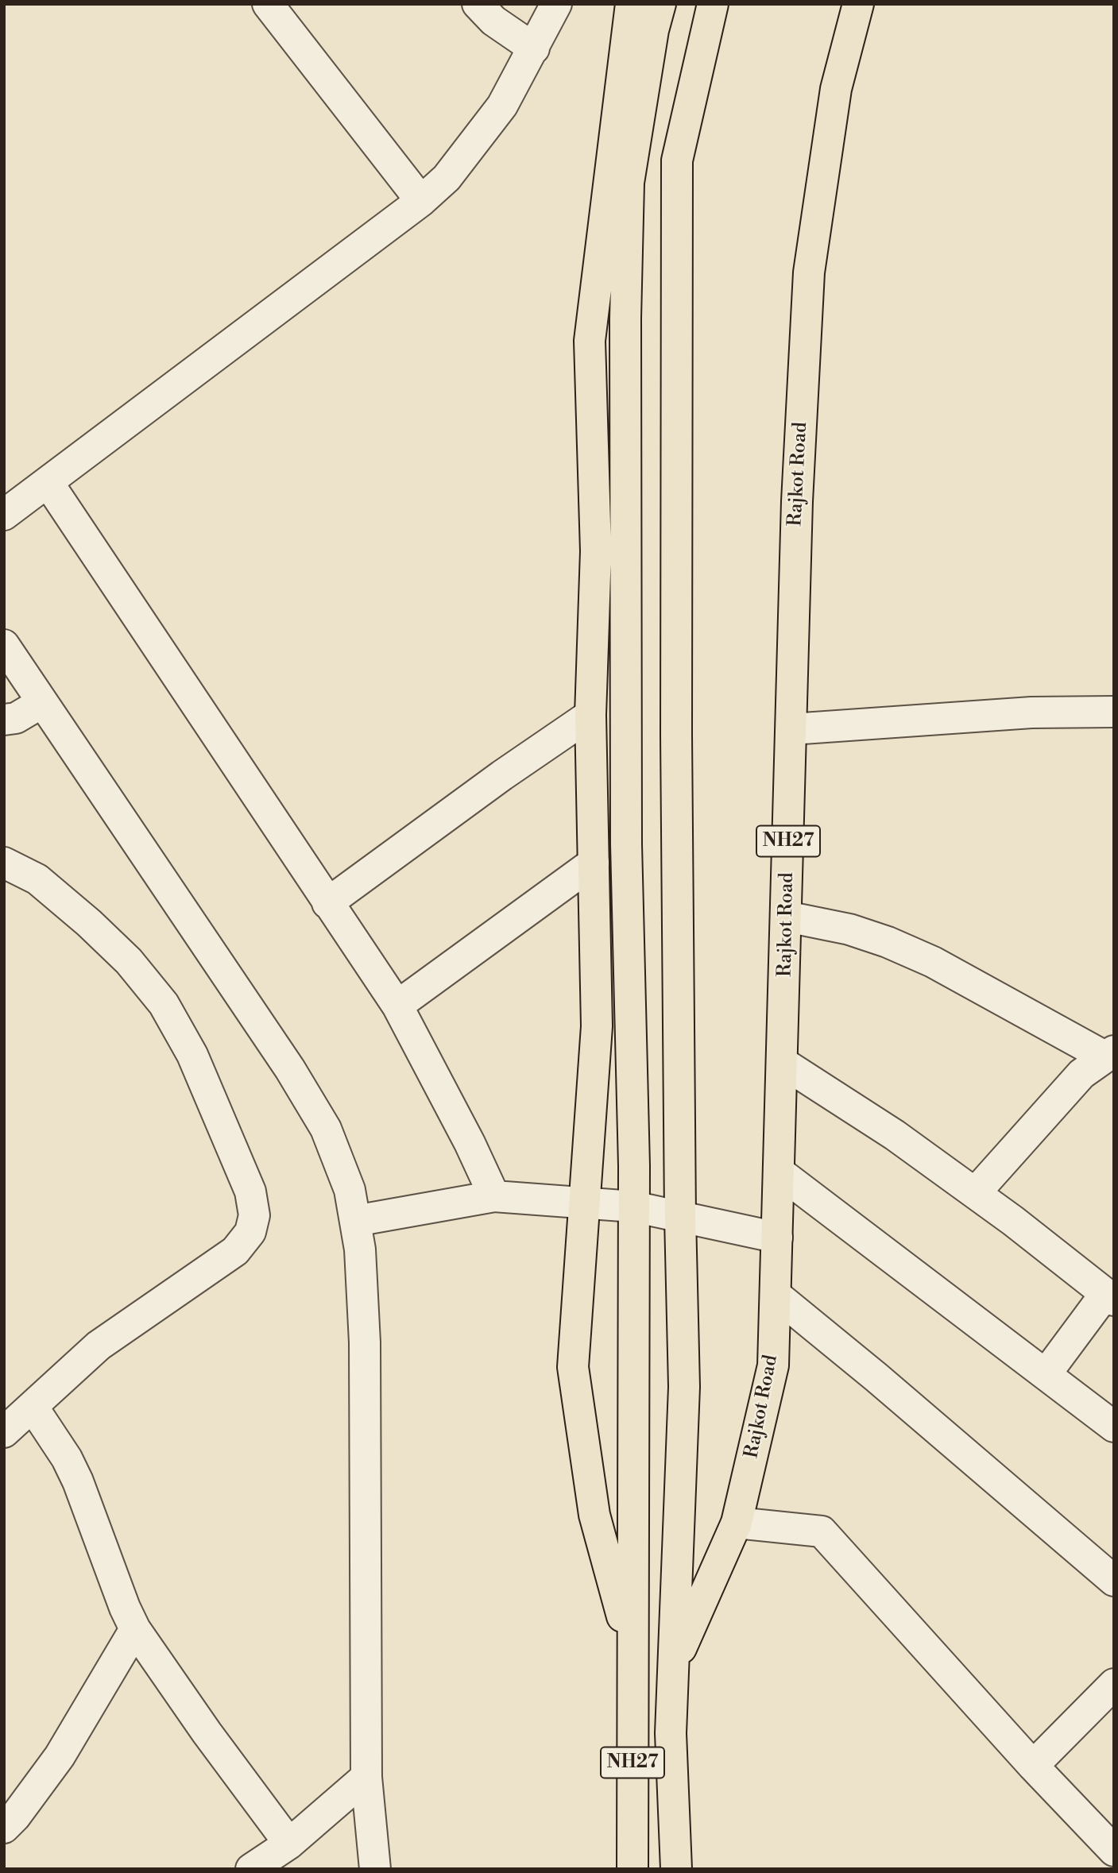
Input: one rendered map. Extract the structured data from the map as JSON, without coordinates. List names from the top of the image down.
{
  "streets": {
    "highway": ["Rajkot Road", "NH27"]
  },
  "crossings": [
    ["Rajkot Road", "NH27"]
  ]
}
